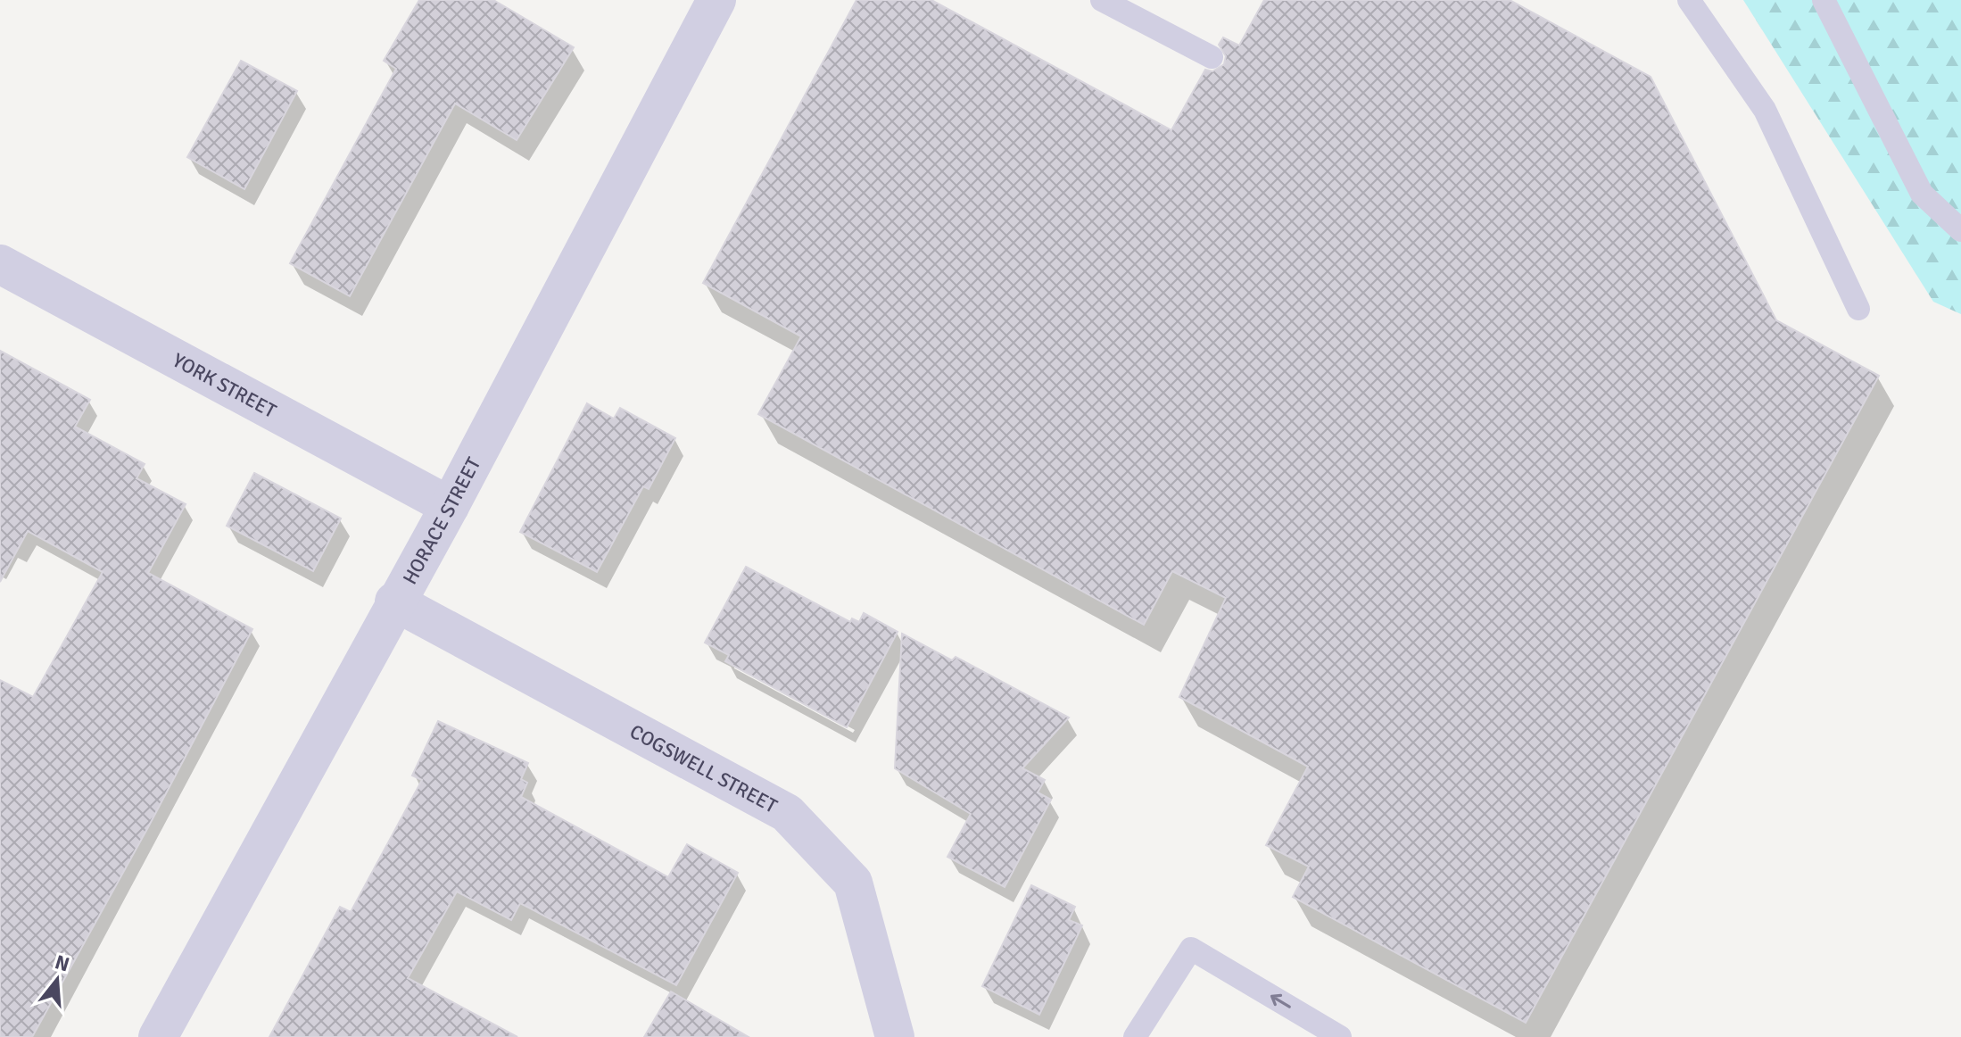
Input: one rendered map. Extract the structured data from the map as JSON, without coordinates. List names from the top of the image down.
{
  "streets": {
    "street": ["YORK STREET", "HORACE STREET", "COGSWELL STREET"]
  },
  "crossings": [
    ["YORK STREET", "HORACE STREET"],
    ["HORACE STREET", "COGSWELL STREET"]
  ],
  "north": "top"
}
